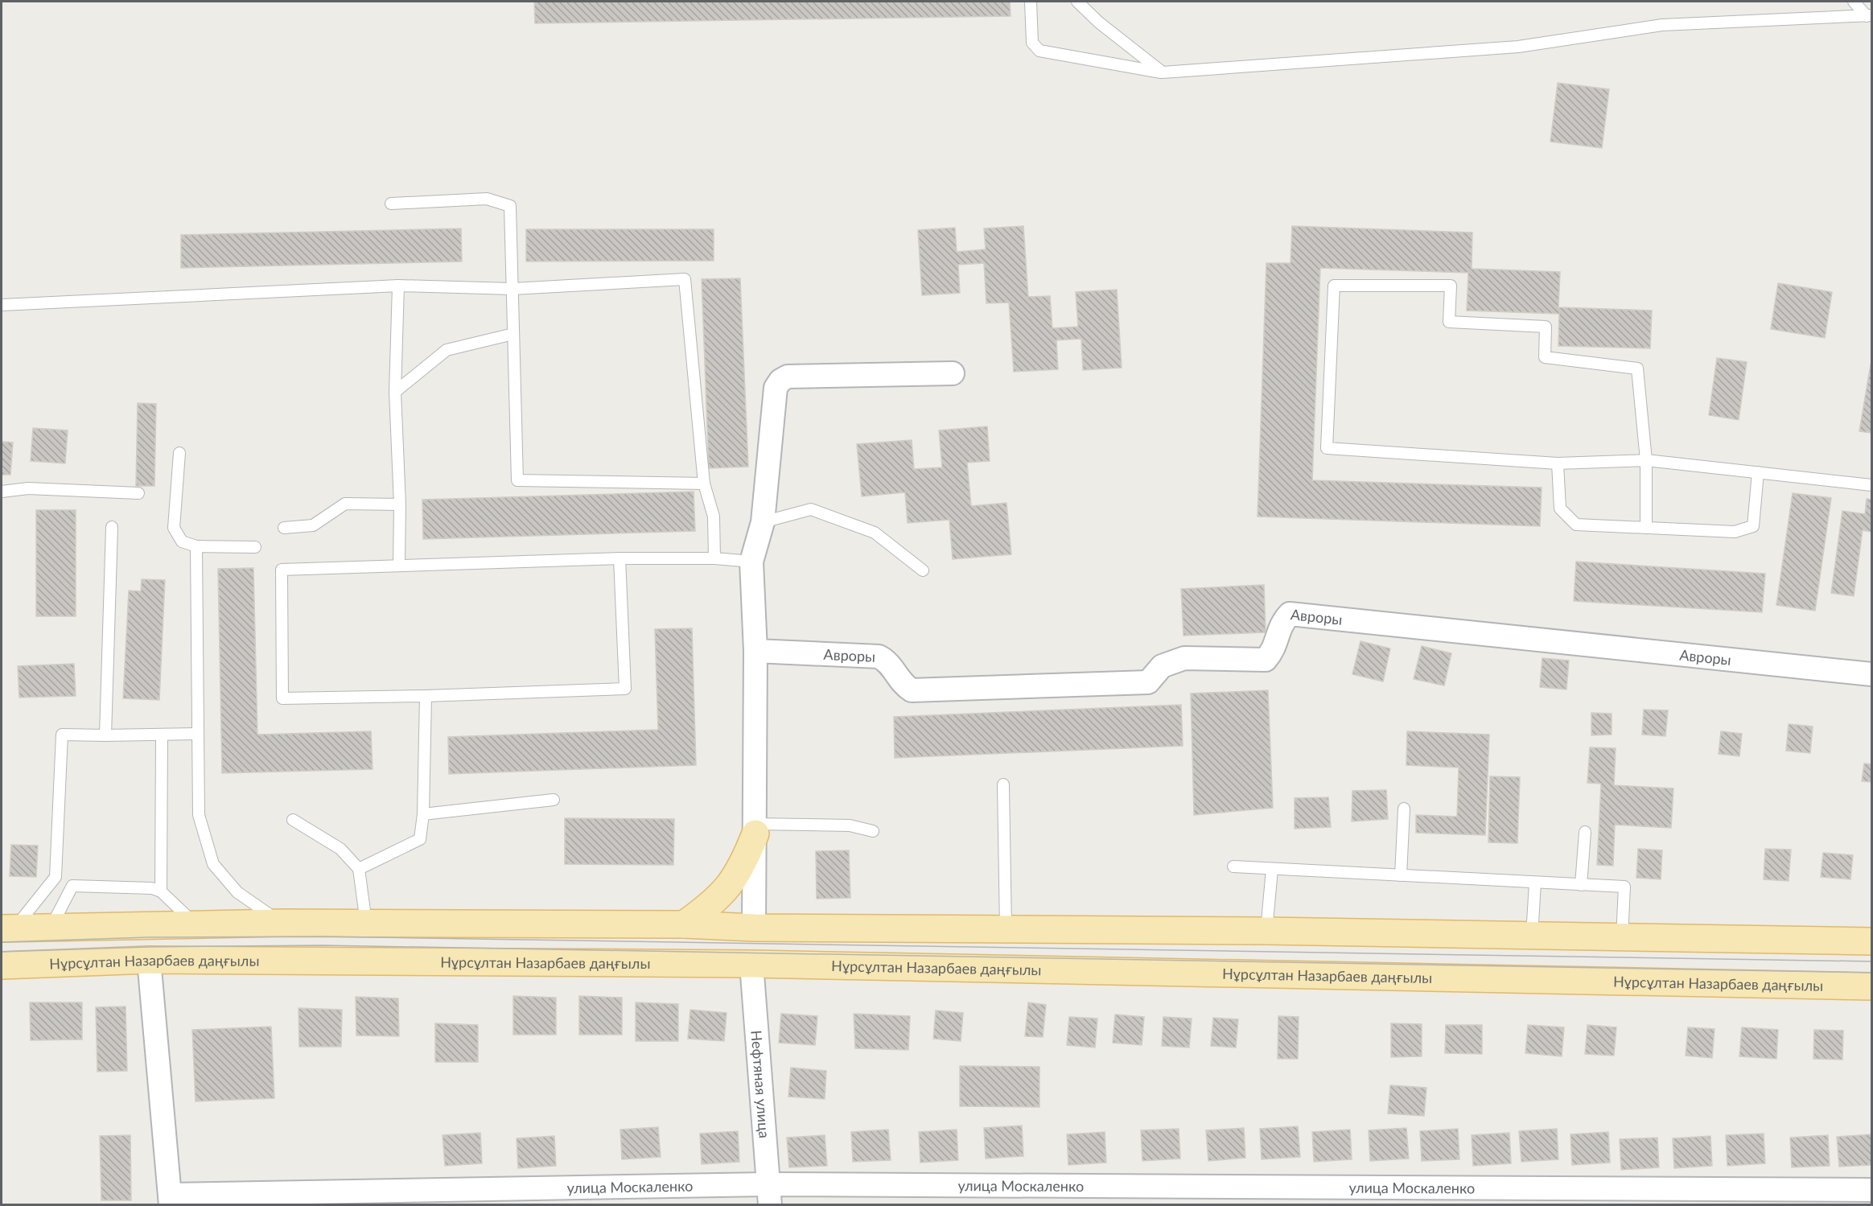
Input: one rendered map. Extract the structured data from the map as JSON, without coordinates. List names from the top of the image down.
{
  "streets": {
    "main road": ["Нұрсұлтан Назарбаев даңғылы"],
    "street": ["Авроры", "Нефтяная улица", "улица Москаленко"]
  },
  "crossings": [
    ["Нұрсұлтан Назарбаев даңғылы", "Нефтяная улица"],
    ["Нефтяная улица", "улица Москаленко"]
  ]
}
